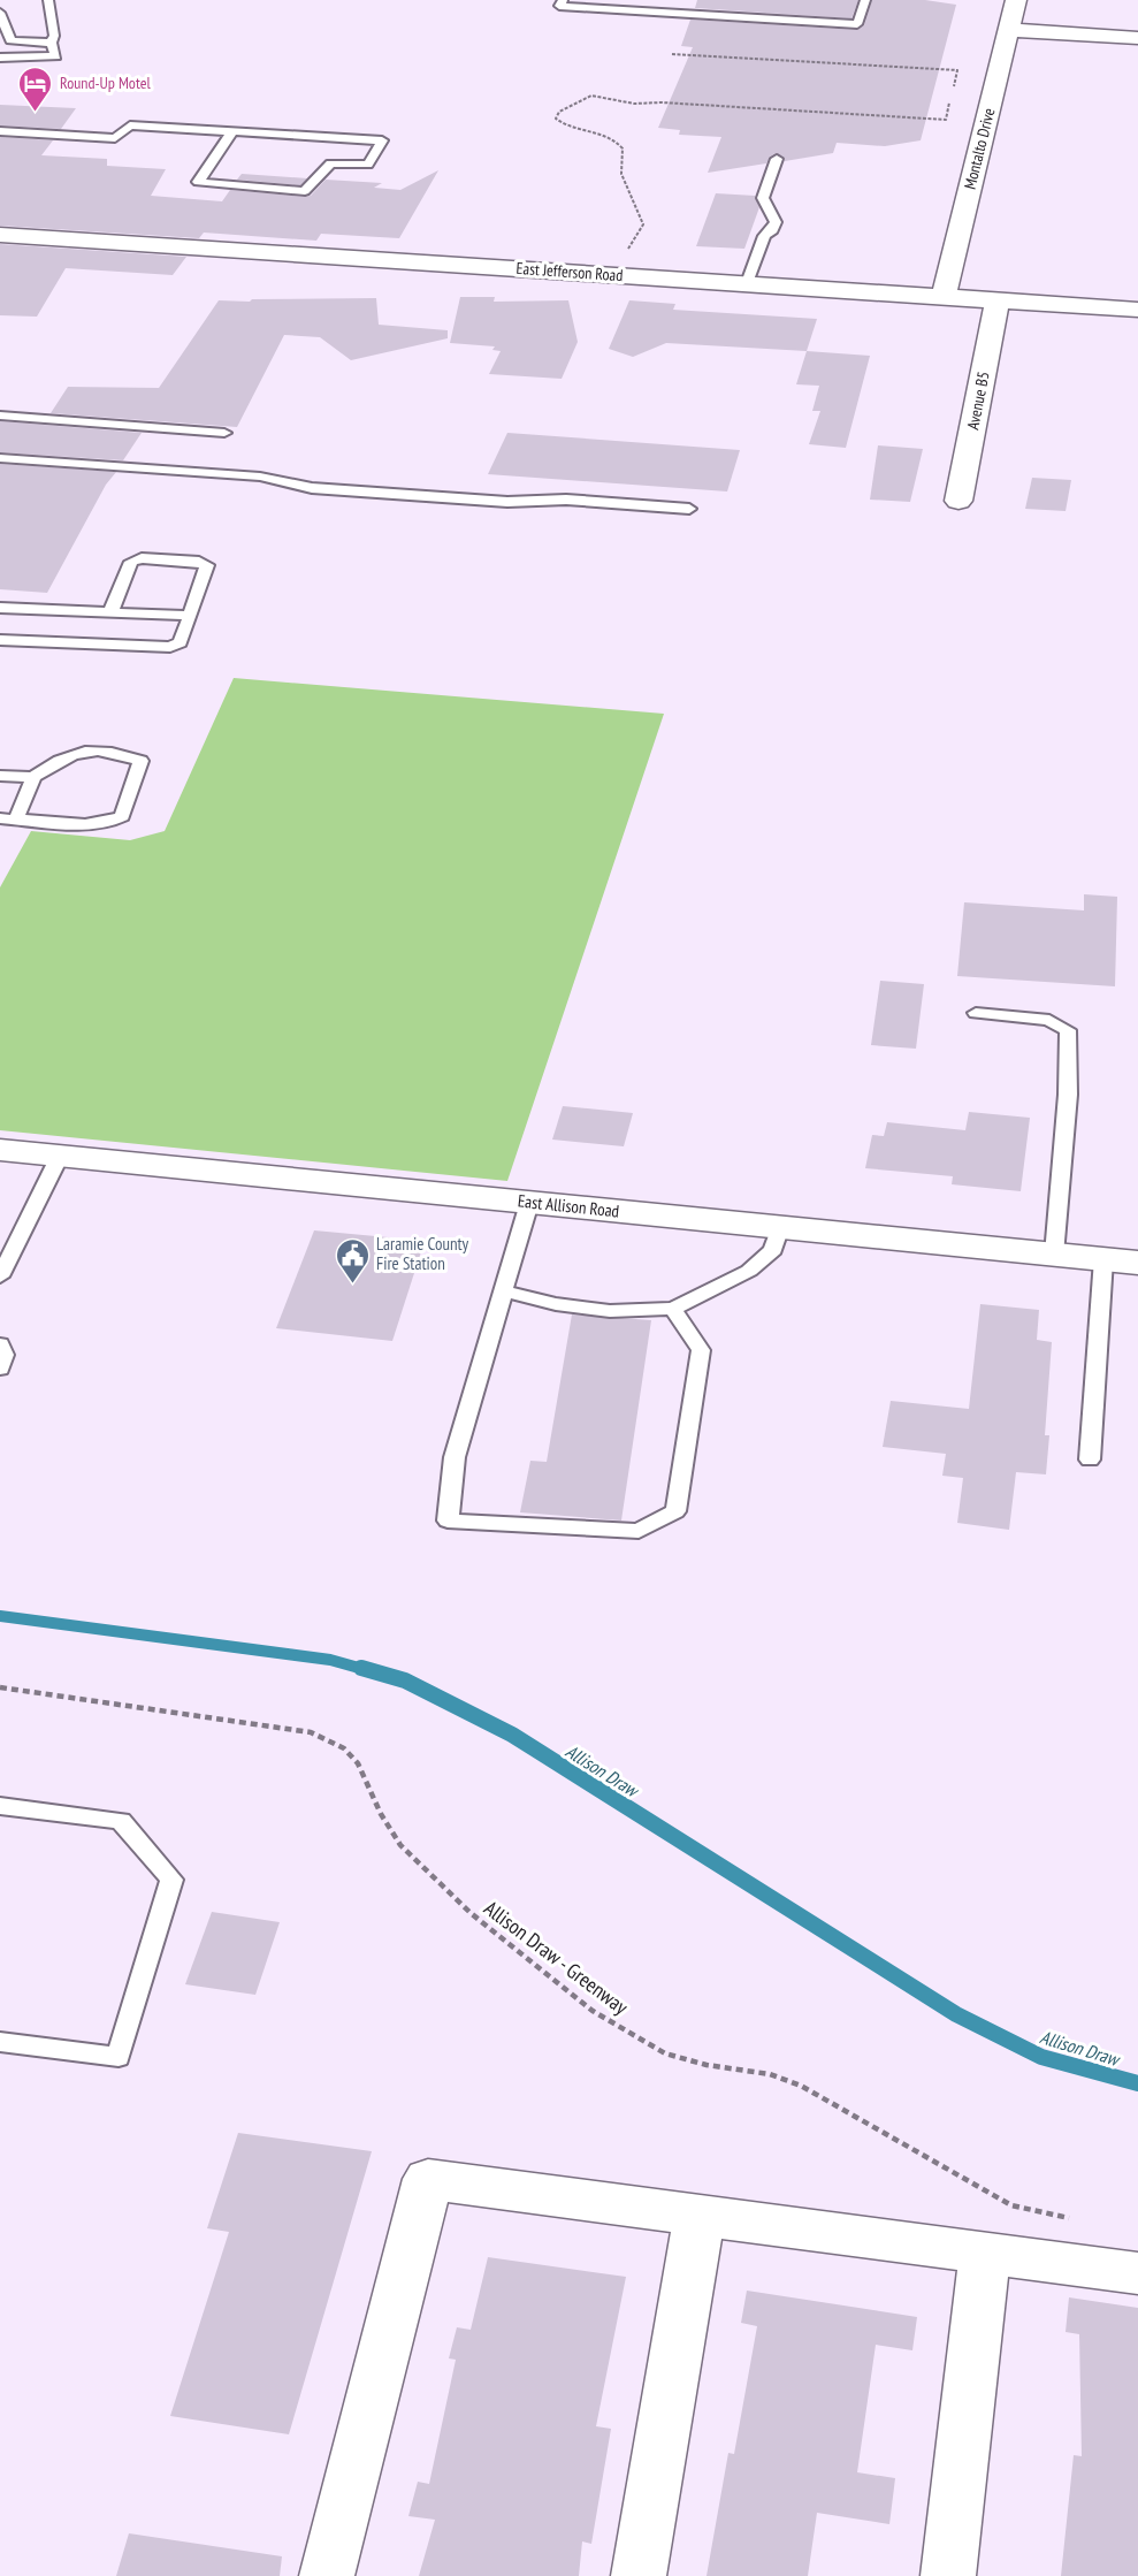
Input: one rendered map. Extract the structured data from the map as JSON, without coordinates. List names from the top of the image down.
{
  "streets": {
    "street": [
      "Montalto Drive",
      "East Jefferson Road",
      "Avenue B5",
      "East Allison Road"
    ],
    "path": ["Allison Draw - Greenway"]
  },
  "crossings": [
    ["Montalto Drive", "East Jefferson Road"],
    ["East Jefferson Road", "Avenue B5"]
  ],
  "water": ["Allison Draw"],
  "places": {
    "hotel": ["Round-Up Motel"],
    "public building": ["Laramie County Fire Station"]
  }
}
